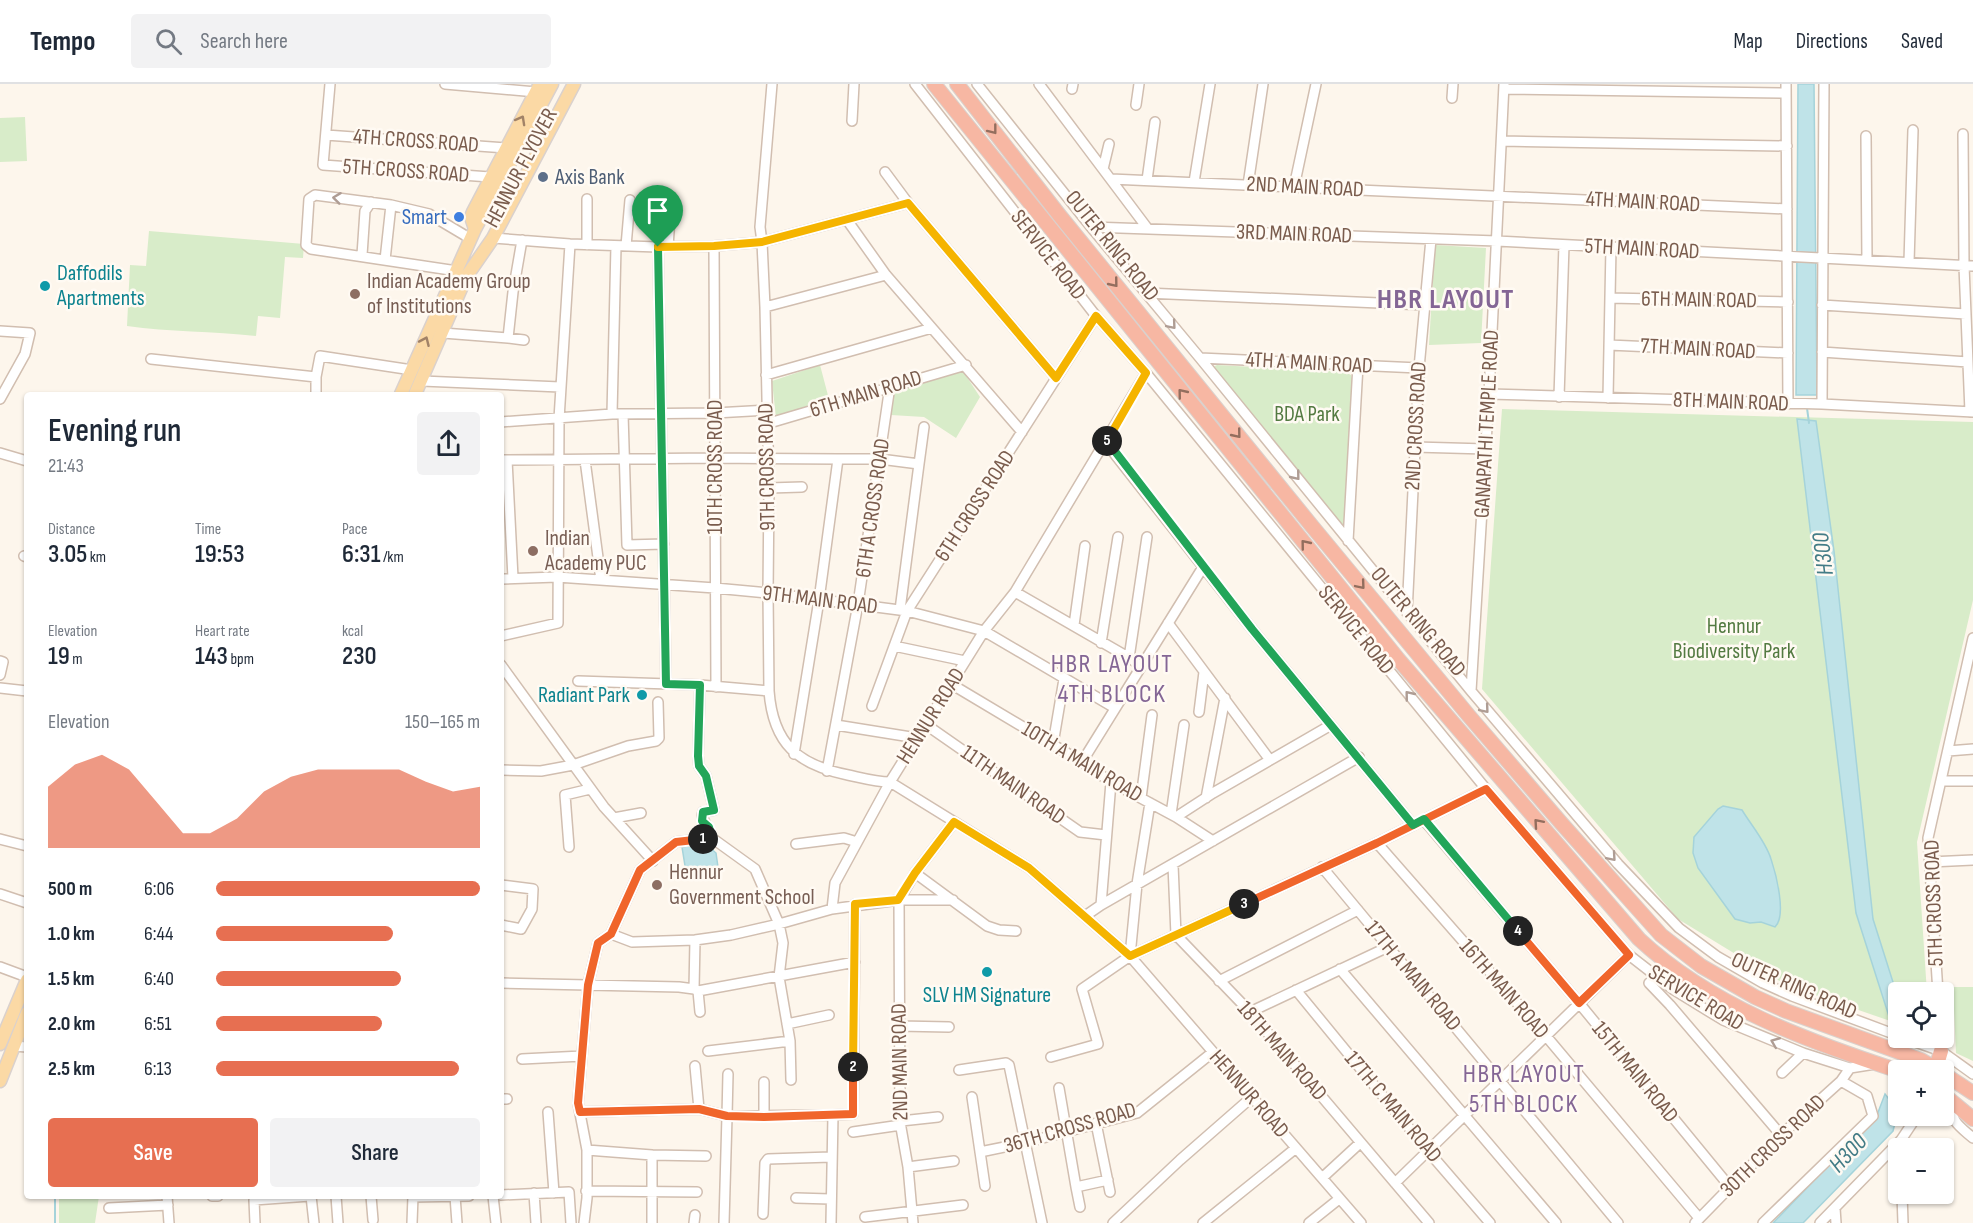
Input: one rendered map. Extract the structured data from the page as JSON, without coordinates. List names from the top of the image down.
{
  "streets": {
    "highway": ["OUTER RING ROAD"],
    "main road": ["HENNUR FLYOVER"],
    "street": [
      "4TH CROSS ROAD",
      "5TH CROSS ROAD",
      "2ND MAIN ROAD",
      "4TH MAIN ROAD",
      "3RD MAIN ROAD",
      "5TH MAIN ROAD",
      "SERVICE ROAD",
      "6TH MAIN ROAD",
      "7TH MAIN ROAD",
      "4TH A MAIN ROAD",
      "8TH MAIN ROAD",
      "GANAPATHI TEMPLE ROAD",
      "2ND CROSS ROAD",
      "10TH CROSS ROAD",
      "9TH CROSS ROAD",
      "6TH CROSS ROAD",
      "6TH A CROSS ROAD",
      "9TH MAIN ROAD",
      "HENNUR ROAD",
      "10TH A MAIN ROAD",
      "11TH MAIN ROAD",
      "17TH A MAIN ROAD",
      "16TH MAIN ROAD",
      "18TH MAIN ROAD",
      "15TH MAIN ROAD",
      "17TH C MAIN ROAD",
      "36TH CROSS ROAD",
      "30TH CROSS ROAD"
    ]
  },
  "crossings": [
    ["4TH CROSS ROAD", "5TH CROSS ROAD"],
    ["2ND MAIN ROAD", "4TH MAIN ROAD"],
    ["2ND MAIN ROAD", "GANAPATHI TEMPLE ROAD"],
    ["4TH MAIN ROAD", "GANAPATHI TEMPLE ROAD"],
    ["3RD MAIN ROAD", "5TH MAIN ROAD"],
    ["3RD MAIN ROAD", "SERVICE ROAD"],
    ["3RD MAIN ROAD", "GANAPATHI TEMPLE ROAD"],
    ["3RD MAIN ROAD", "2ND CROSS ROAD"],
    ["OUTER RING ROAD", "SERVICE ROAD"],
    ["5TH MAIN ROAD", "GANAPATHI TEMPLE ROAD"],
    ["SERVICE ROAD", "4TH A MAIN ROAD"],
    ["SERVICE ROAD", "GANAPATHI TEMPLE ROAD"],
    ["SERVICE ROAD", "2ND CROSS ROAD"],
    ["SERVICE ROAD", "6TH CROSS ROAD"],
    ["SERVICE ROAD", "HENNUR ROAD"],
    ["SERVICE ROAD", "30TH CROSS ROAD"],
    ["6TH MAIN ROAD", "9TH CROSS ROAD"],
    ["6TH MAIN ROAD", "6TH A CROSS ROAD"],
    ["4TH A MAIN ROAD", "2ND CROSS ROAD"],
    ["8TH MAIN ROAD", "GANAPATHI TEMPLE ROAD"],
    ["10TH CROSS ROAD", "9TH MAIN ROAD"],
    ["9TH CROSS ROAD", "9TH MAIN ROAD"],
    ["6TH CROSS ROAD", "9TH MAIN ROAD"],
    ["6TH A CROSS ROAD", "9TH MAIN ROAD"],
    ["9TH MAIN ROAD", "HENNUR ROAD"],
    ["HENNUR ROAD", "10TH A MAIN ROAD"],
    ["HENNUR ROAD", "11TH MAIN ROAD"],
    ["HENNUR ROAD", "36TH CROSS ROAD"],
    ["16TH MAIN ROAD", "30TH CROSS ROAD"],
    ["15TH MAIN ROAD", "30TH CROSS ROAD"]
  ],
  "districts": ["HBR LAYOUT", "HBR LAYOUT 4TH BLOCK", "HBR LAYOUT 5TH BLOCK"],
  "water": ["H300"],
  "parks": ["BDA Park", "Hennur Biodiversity Park"],
  "places": [
    "Axis Bank",
    "Smart",
    "Daffodils Apartments",
    "Indian Academy Group of Institutions",
    "Indian Academy PUC",
    "Radiant Park",
    "Hennur Government School",
    "SLV HM Signature"
  ],
  "page": {
    "header": "Tempo",
    "search": "Search here",
    "nav": ["Map", "Directions", "Saved"],
    "heading": ["Evening run", "21:43"],
    "pins": [
      "5",
      "1",
      "3",
      "4",
      "2"
    ],
    "stats": [
      ["Distance", "3.05 km"],
      ["Time", "19:53"],
      ["Pace", "6:31 /km"],
      ["Elevation", "19 m"],
      ["Heart rate", "143 bpm"],
      ["kcal", "230"]
    ],
    "chart": ["Elevation", "150–165 m"],
    "list": [
      {
        "name": "500 m",
        "note": "6:06"
      },
      {
        "name": "1.0 km",
        "note": "6:44"
      },
      {
        "name": "1.5 km",
        "note": "6:40"
      },
      {
        "name": "2.0 km",
        "note": "6:51"
      },
      {
        "name": "2.5 km",
        "note": "6:13"
      }
    ],
    "map_buttons": ["+", "−"],
    "buttons": ["Save", "Share"]
  }
}
